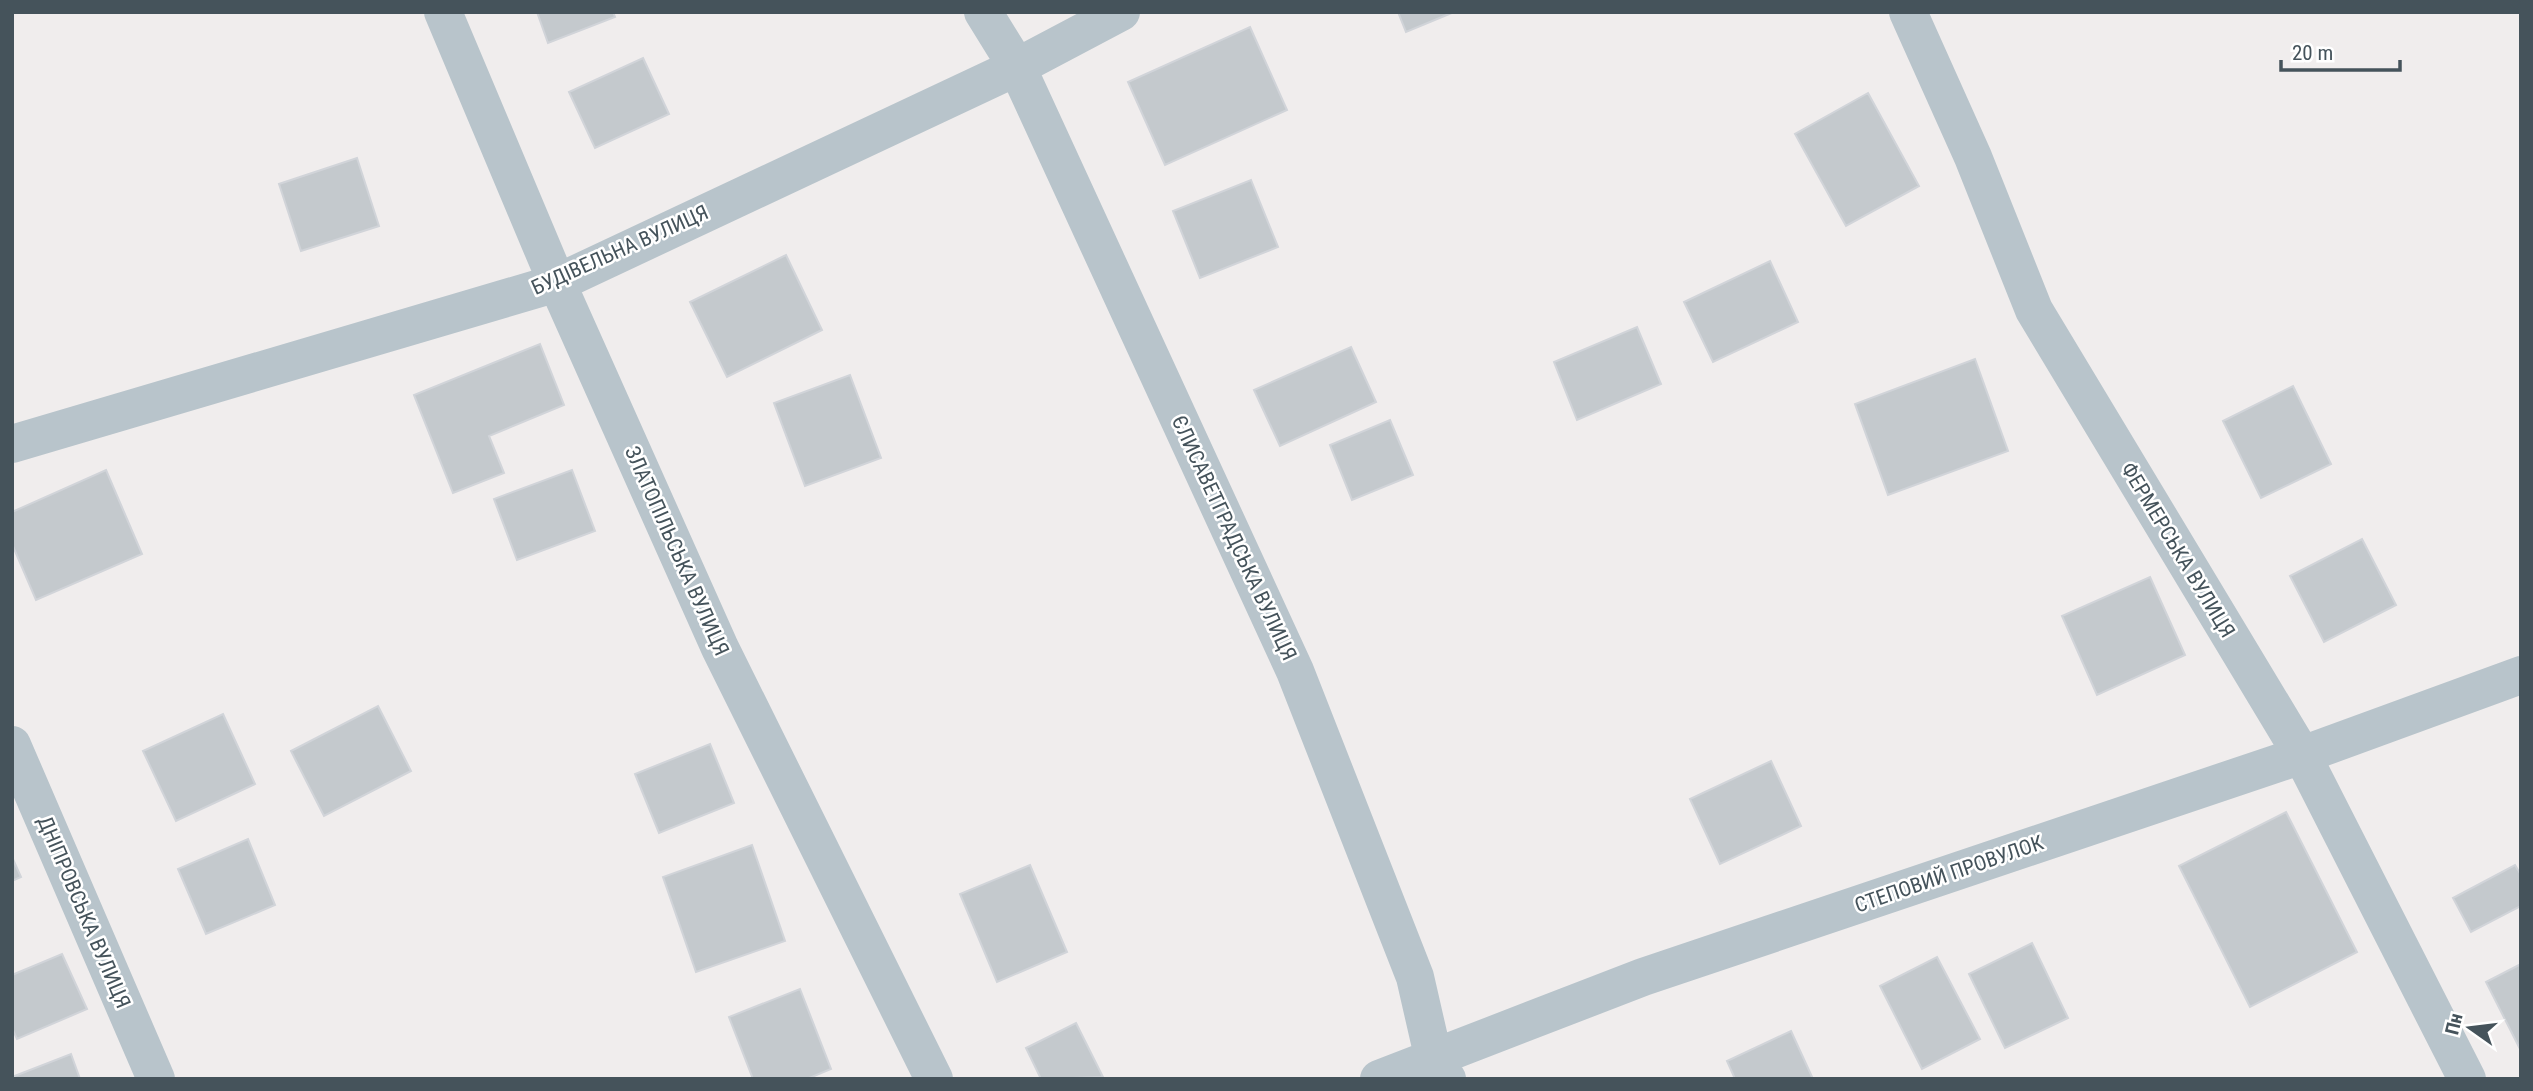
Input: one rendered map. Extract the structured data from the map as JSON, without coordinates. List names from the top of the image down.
{
  "streets": {
    "street": [
      "БУДІВЕЛЬНА ВУЛИЦЯ",
      "ЄЛИСАВЕТГРАДСЬКА ВУЛИЦЯ",
      "ФЕРМЕРСЬКА ВУЛИЦЯ",
      "ЗЛАТОПІЛЬСЬКА ВУЛИЦЯ",
      "СТЕПОВИЙ ПРОВУЛОК",
      "ДНІПРОВСЬКА ВУЛИЦЯ"
    ]
  },
  "crossings": [
    ["БУДІВЕЛЬНА ВУЛИЦЯ", "ЄЛИСАВЕТГРАДСЬКА ВУЛИЦЯ"],
    ["БУДІВЕЛЬНА ВУЛИЦЯ", "ЗЛАТОПІЛЬСЬКА ВУЛИЦЯ"],
    ["ЄЛИСАВЕТГРАДСЬКА ВУЛИЦЯ", "СТЕПОВИЙ ПРОВУЛОК"],
    ["ФЕРМЕРСЬКА ВУЛИЦЯ", "СТЕПОВИЙ ПРОВУЛОК"]
  ],
  "scale_bar": "20 m",
  "north": "left"
}
